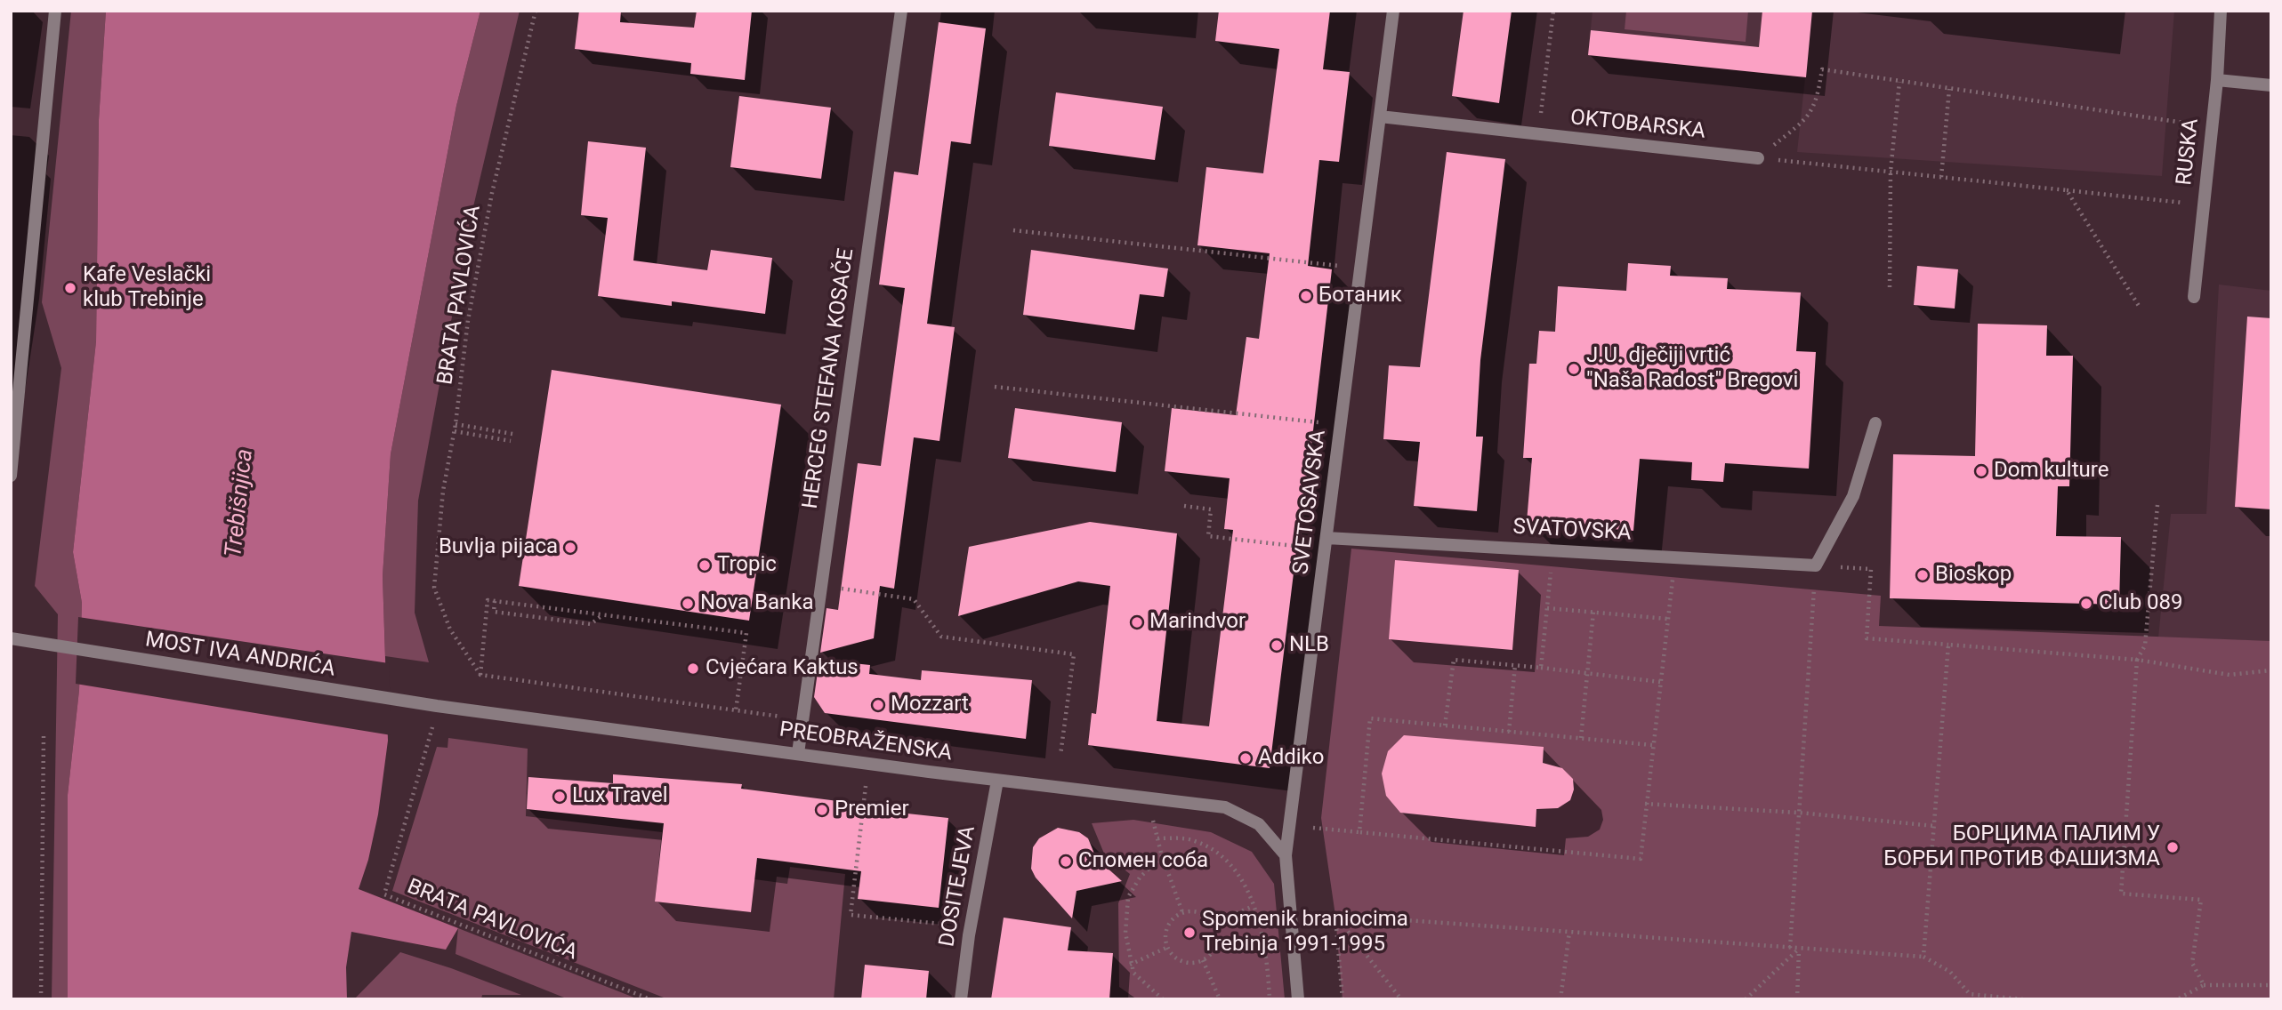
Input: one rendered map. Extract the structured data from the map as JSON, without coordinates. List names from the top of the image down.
{
  "streets": {
    "street": [
      "OKTOBARSKA",
      "RUSKA",
      "HERCEG STEFANA KOSAČE",
      "SVETOSAVSKA",
      "SVATOVSKA",
      "MOST IVA ANDRIĆA",
      "PREOBRAŽENSKA",
      "DOSITEJEVA"
    ],
    "path": ["BRATA PAVLOVIĆA"]
  },
  "crossings": [
    ["OKTOBARSKA", "SVETOSAVSKA"],
    ["HERCEG STEFANA KOSAČE", "PREOBRAŽENSKA"],
    ["SVETOSAVSKA", "SVATOVSKA"],
    ["SVETOSAVSKA", "PREOBRAŽENSKA"],
    ["MOST IVA ANDRIĆA", "PREOBRAŽENSKA"],
    ["PREOBRAŽENSKA", "DOSITEJEVA"]
  ],
  "water": ["Trebišnjica"],
  "places": [
    "Kafe Veslački klub Trebinje",
    "Ботаник",
    "J.U. dječiji vrtić \"Naša Radost\" Bregovi",
    "Dom kulture",
    "Buvlja pijaca",
    "Tropic",
    "Bioskop",
    "Nova Banka",
    "Club 089",
    "Marindvor",
    "NLB",
    "Cvjećara Kaktus",
    "Mozzart",
    "Addiko",
    "Lux Travel",
    "Premier",
    "БОРЦИМА ПАЛИМ У БОРБИ ПРОТИВ ФАШИЗМА",
    "Спомен соба",
    "Spomenik braniocima Trebinja 1991-1995"
  ]
}
